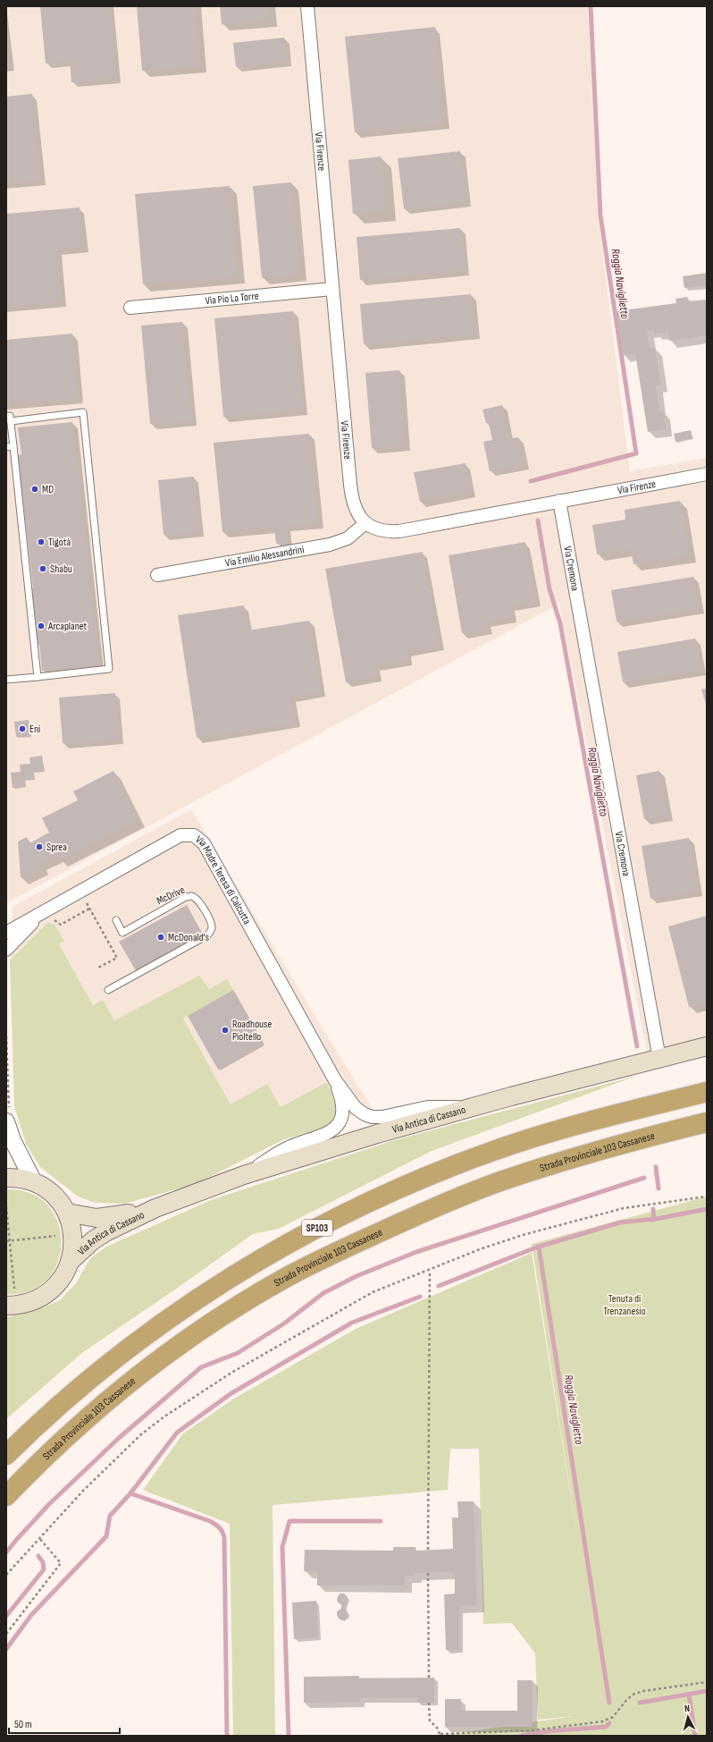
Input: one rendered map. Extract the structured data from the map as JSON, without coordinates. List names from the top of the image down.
{
  "streets": {
    "highway": ["Strada Provinciale 103 Cassanese", "SP103"],
    "main road": ["Via Antica di Cassano"],
    "street": [
      "Via Firenze",
      "Via Pio La Torre",
      "Via Emilio Alessandrini",
      "Via Cremona",
      "Via Madre Teresa di Calcutta"
    ],
    "lane": ["McDrive"]
  },
  "crossings": [
    ["Via Firenze", "Via Pio La Torre"],
    ["Via Firenze", "Via Emilio Alessandrini"],
    ["Via Firenze", "Via Cremona"],
    ["Via Cremona", "Via Antica di Cassano"],
    ["Via Madre Teresa di Calcutta", "Via Antica di Cassano"]
  ],
  "water": ["Roggia Naviglietto"],
  "parks": ["Tenuta di Trenzanesio"],
  "places": [
    "MD",
    "Tigotà",
    "Shabu",
    "Arcaplanet",
    "Eni",
    "Sprea",
    "McDonald's",
    "Roadhouse Pioltello"
  ],
  "scale_bar": "50 m",
  "north": "top"
}
